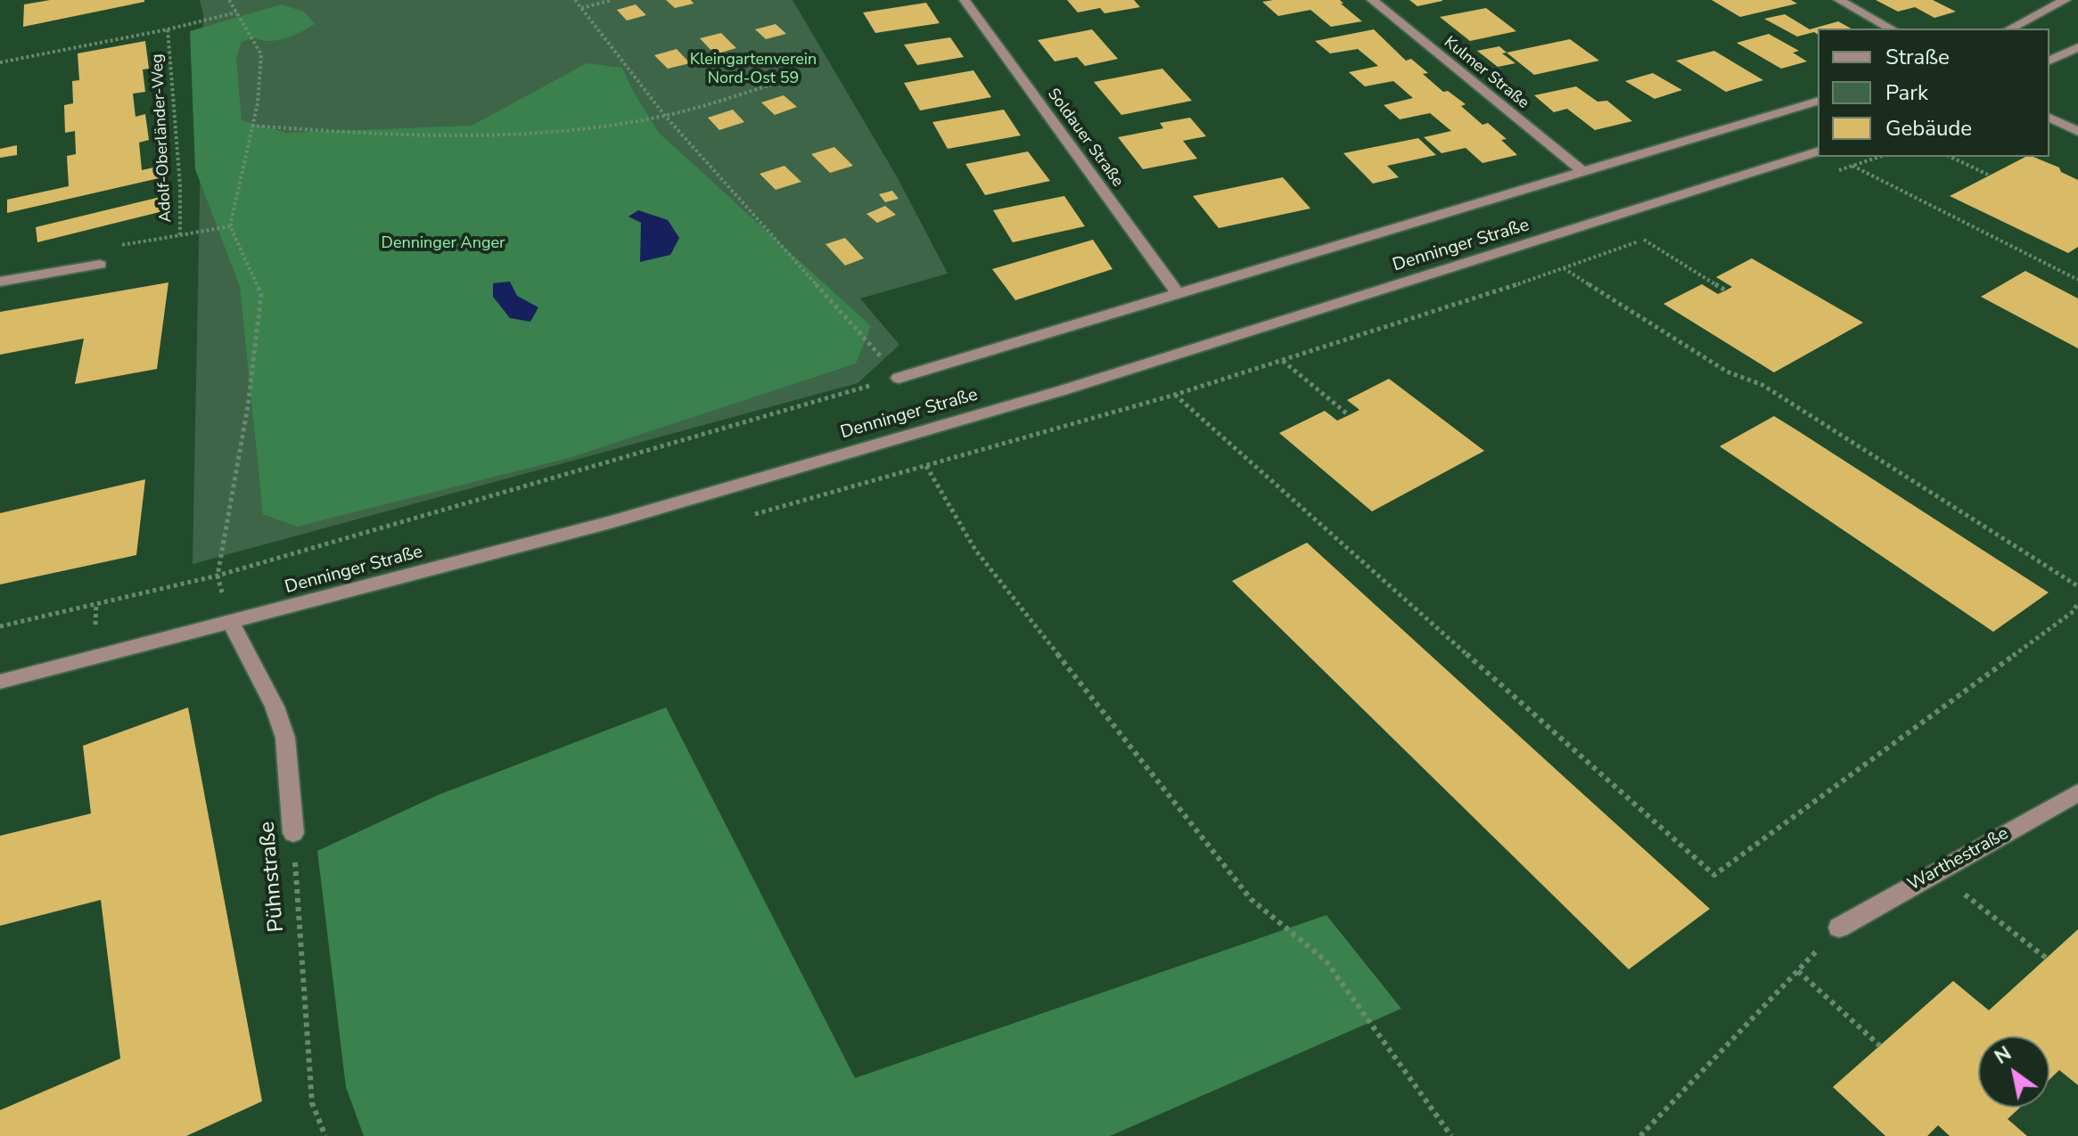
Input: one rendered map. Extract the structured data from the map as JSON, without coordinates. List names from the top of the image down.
{
  "streets": {
    "street": [
      "Kulmer Straße",
      "Soldauer Straße",
      "Denninger Straße",
      "Warthestraße",
      "Pühnstraße"
    ],
    "path": ["Adolf-Oberländer-Weg"]
  },
  "crossings": [
    ["Denninger Straße", "Pühnstraße"]
  ],
  "parks": ["Kleingartenverein Nord-Ost 59", "Denninger Anger"],
  "legend": ["Straße", "Park", "Gebäude"],
  "north": "top left"
}
